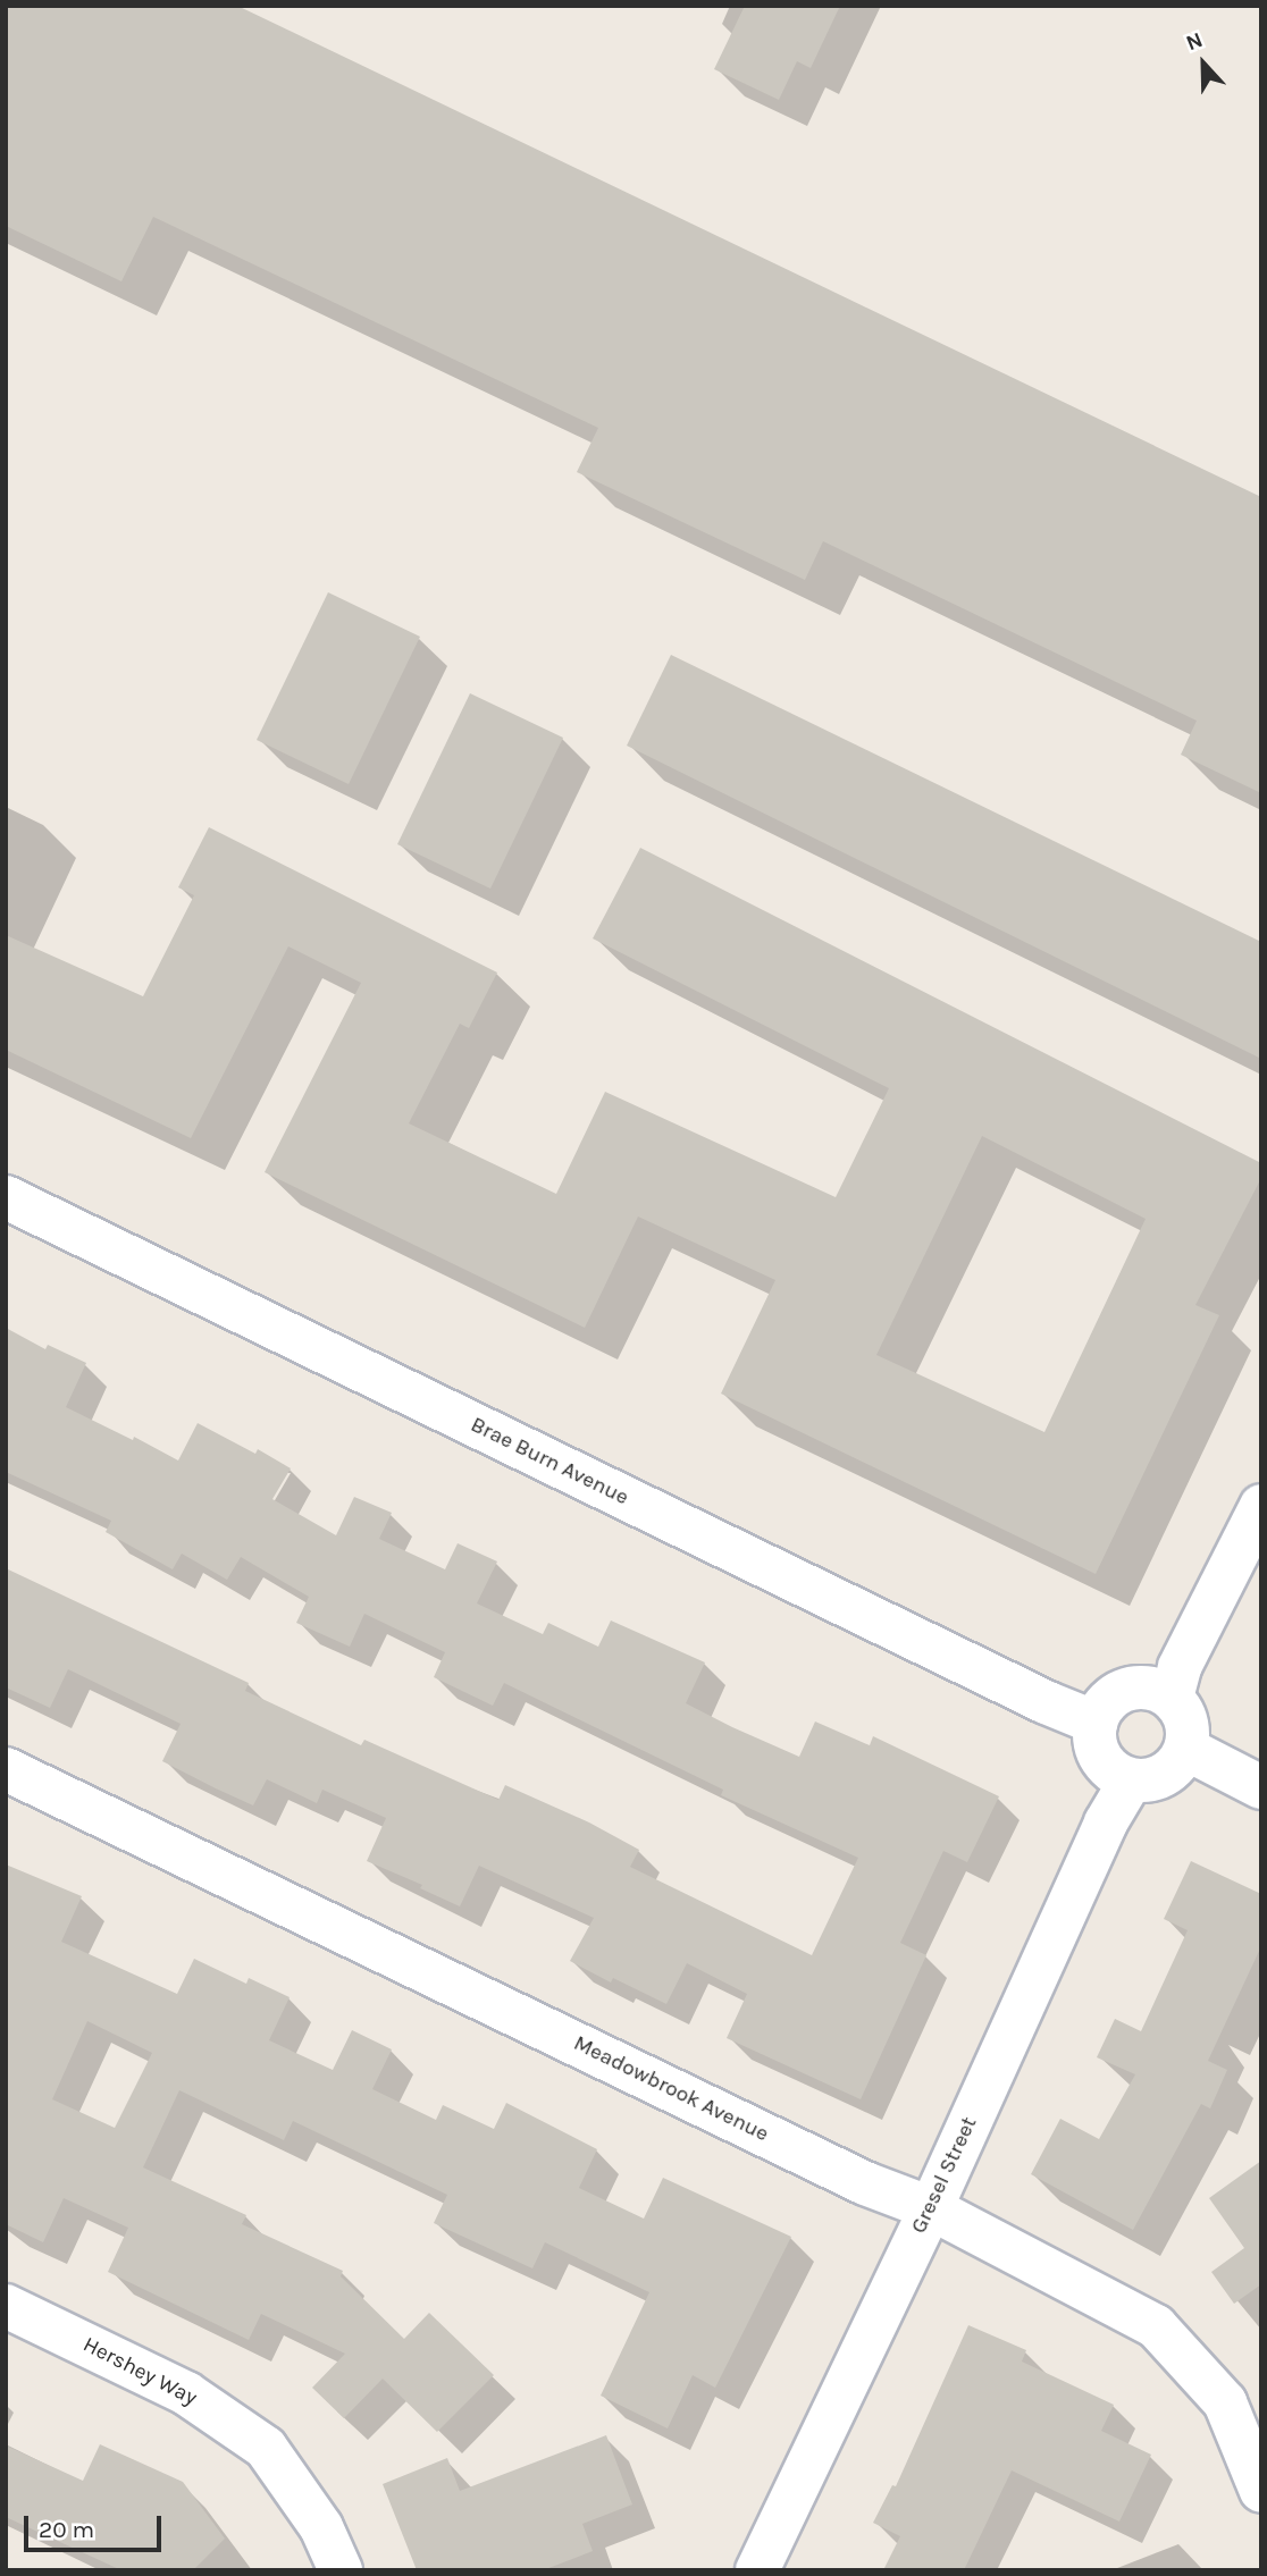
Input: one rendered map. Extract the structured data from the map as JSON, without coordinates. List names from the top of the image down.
{
  "streets": {
    "street": [
      "Brae Burn Avenue",
      "Meadowbrook Avenue",
      "Gresel Street",
      "Hershey Way"
    ]
  },
  "crossings": [
    ["Brae Burn Avenue", "Gresel Street"],
    ["Meadowbrook Avenue", "Gresel Street"]
  ],
  "scale_bar": "20 m",
  "north": "top"
}
